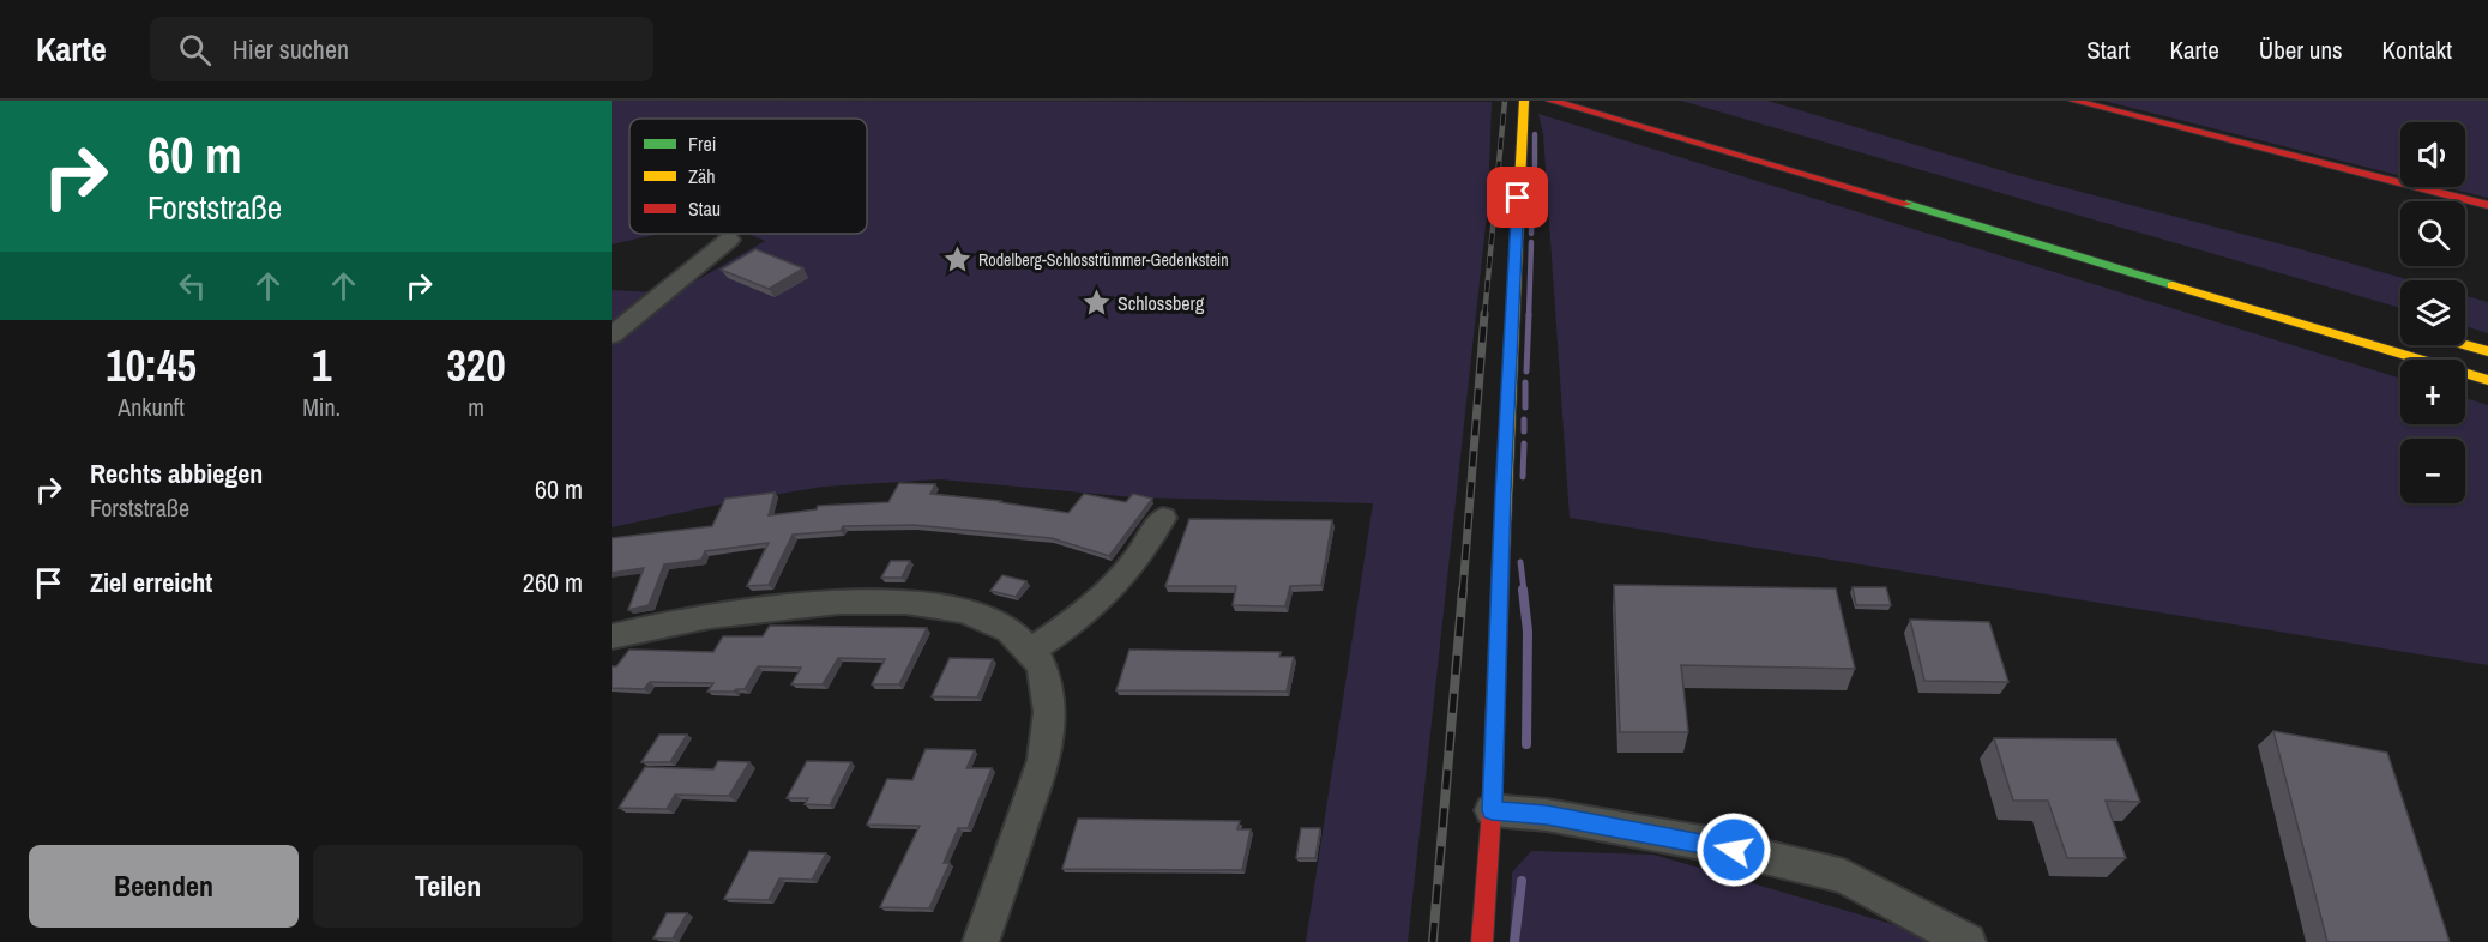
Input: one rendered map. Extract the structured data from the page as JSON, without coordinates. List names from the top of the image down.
{
  "places": {
    "place": ["Rodelberg-Schlosstrümmer-Gedenkstein", "Schlossberg"]
  },
  "legend": ["Frei", "Zäh", "Stau"],
  "page": {
    "header": "Karte",
    "search": "Hier suchen",
    "nav": [
      "Start",
      "Karte",
      "Über uns",
      "Kontakt"
    ],
    "turn": ["60 m", "Forststraße"],
    "map_buttons": ["+", "−"],
    "eta": [
      "10:45",
      "Ankunft",
      "1",
      "Min.",
      "320",
      "m"
    ],
    "list": [
      {
        "name": "Rechts abbiegen",
        "note": "Forststraße",
        "value": "60 m"
      },
      {
        "name": "Ziel erreicht",
        "value": "260 m"
      }
    ],
    "buttons": ["Beenden", "Teilen"]
  }
}
